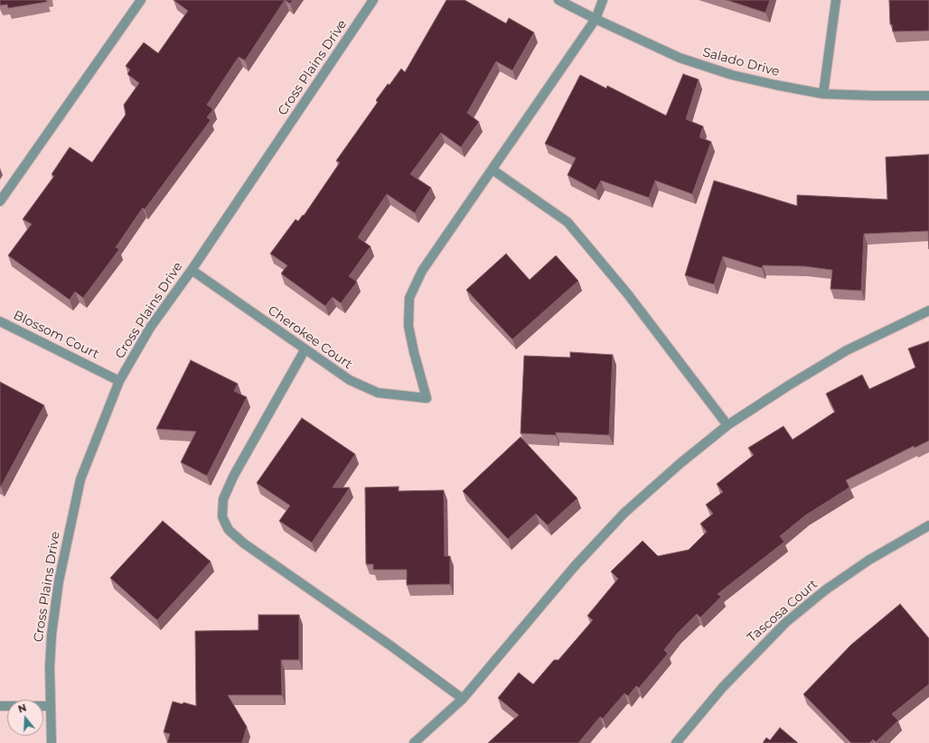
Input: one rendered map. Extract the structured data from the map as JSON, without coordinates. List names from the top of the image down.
{
  "streets": {
    "street": [
      "Salado Drive",
      "Cross Plains Drive",
      "Blossom Court",
      "Cherokee Court",
      "Tascosa Court"
    ]
  },
  "crossings": [
    ["Cross Plains Drive", "Blossom Court"],
    ["Cross Plains Drive", "Cherokee Court"]
  ],
  "north": "top"
}
